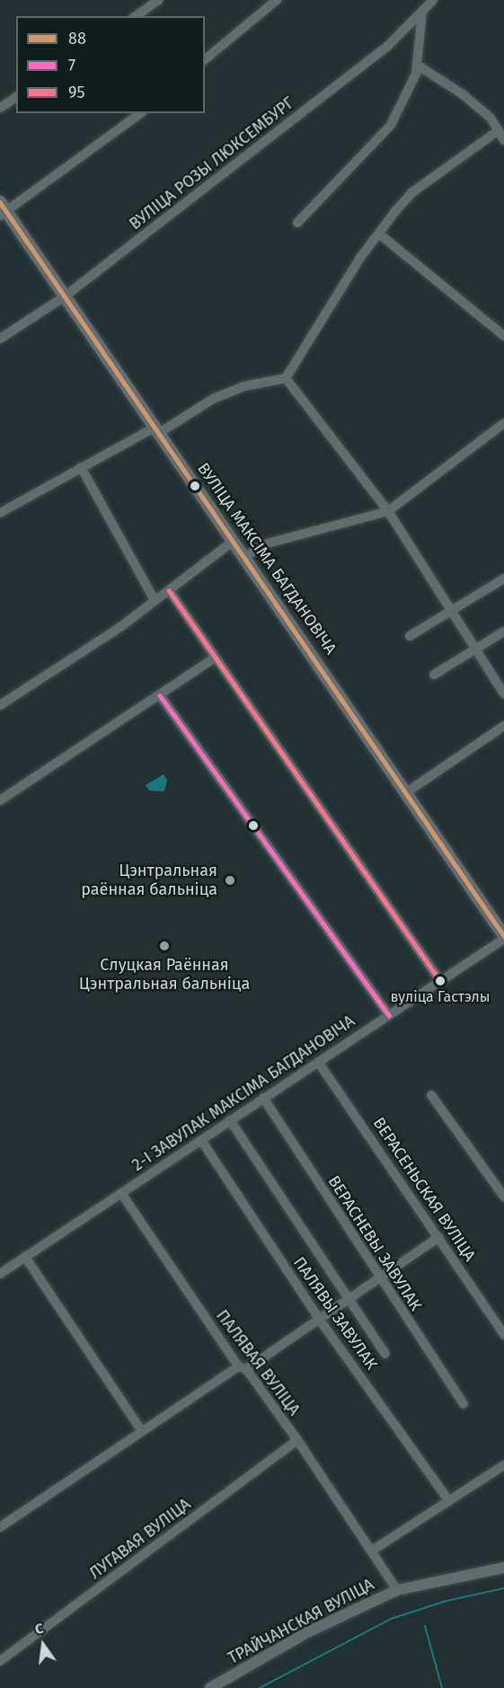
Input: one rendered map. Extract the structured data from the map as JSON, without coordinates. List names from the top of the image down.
{
  "streets": {
    "main road": ["ВУЛІЦА МАКСІМА БАГДАНОВІЧА"],
    "street": [
      "ВУЛІЦА РОЗЫ ЛЮКСЕМБУРГ",
      "2-І ЗАВУЛАК МАКСІМА БАГДАНОВІЧА",
      "ВЕРАСЕНЬСКАЯ ВУЛІЦА",
      "ВЕРАСНЕВЫ ЗАВУЛАК",
      "ПАЛЯВЫ ЗАВУЛАК",
      "ПАЛЯВАЯ ВУЛІЦА",
      "ЛУГАВАЯ ВУЛІЦА",
      "ТРАЙЧАНСКАЯ ВУЛІЦА"
    ]
  },
  "crossings": [
    ["ВУЛІЦА РОЗЫ ЛЮКСЕМБУРГ", "ВУЛІЦА МАКСІМА БАГДАНОВІЧА"],
    ["ВУЛІЦА МАКСІМА БАГДАНОВІЧА", "2-І ЗАВУЛАК МАКСІМА БАГДАНОВІЧА"],
    ["2-І ЗАВУЛАК МАКСІМА БАГДАНОВІЧА", "ВЕРАСЕНЬСКАЯ ВУЛІЦА"],
    ["2-І ЗАВУЛАК МАКСІМА БАГДАНОВІЧА", "ВЕРАСНЕВЫ ЗАВУЛАК"],
    ["2-І ЗАВУЛАК МАКСІМА БАГДАНОВІЧА", "ПАЛЯВЫ ЗАВУЛАК"],
    ["2-І ЗАВУЛАК МАКСІМА БАГДАНОВІЧА", "ПАЛЯВАЯ ВУЛІЦА"],
    ["ПАЛЯВАЯ ВУЛІЦА", "ЛУГАВАЯ ВУЛІЦА"],
    ["ПАЛЯВАЯ ВУЛІЦА", "ТРАЙЧАНСКАЯ ВУЛІЦА"]
  ],
  "places": ["Цэнтральная раённая бальніца", "Слуцкая Раённая Цэнтральная бальніца", "вуліца Гастэлы"],
  "lines": ["transit line 88", "transit line 95", "transit line 7"],
  "legend": ["88", "7", "95"],
  "north": "top"
}
